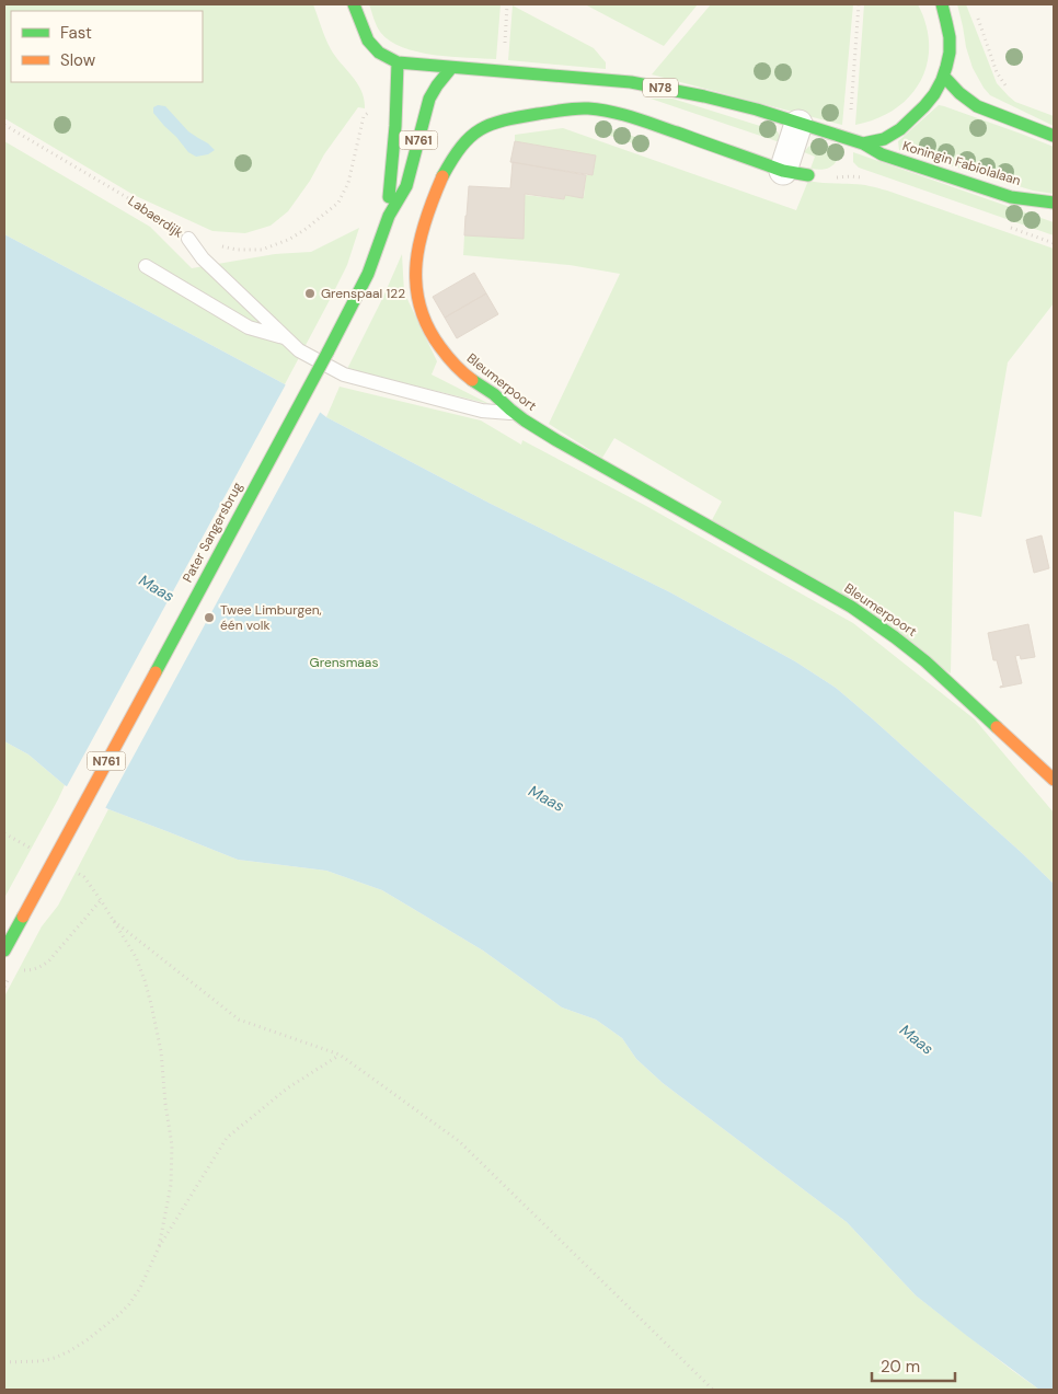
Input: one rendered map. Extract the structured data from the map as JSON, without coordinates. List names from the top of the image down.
{
  "streets": {
    "main road": [
      "N78",
      "N761",
      "Koningin Fabiolalaan",
      "Bleumerpoort",
      "Pater Sangersbrug"
    ],
    "path": ["Labaerdijk"]
  },
  "crossings": [
    ["N78", "Koningin Fabiolalaan"],
    ["N78", "Pater Sangersbrug"]
  ],
  "water": ["Maas"],
  "parks": ["Grensmaas"],
  "places": ["Grenspaal 122", "Twee Limburgen, één volk"],
  "legend": ["Fast", "Slow"],
  "scale_bar": "20 m"
}
